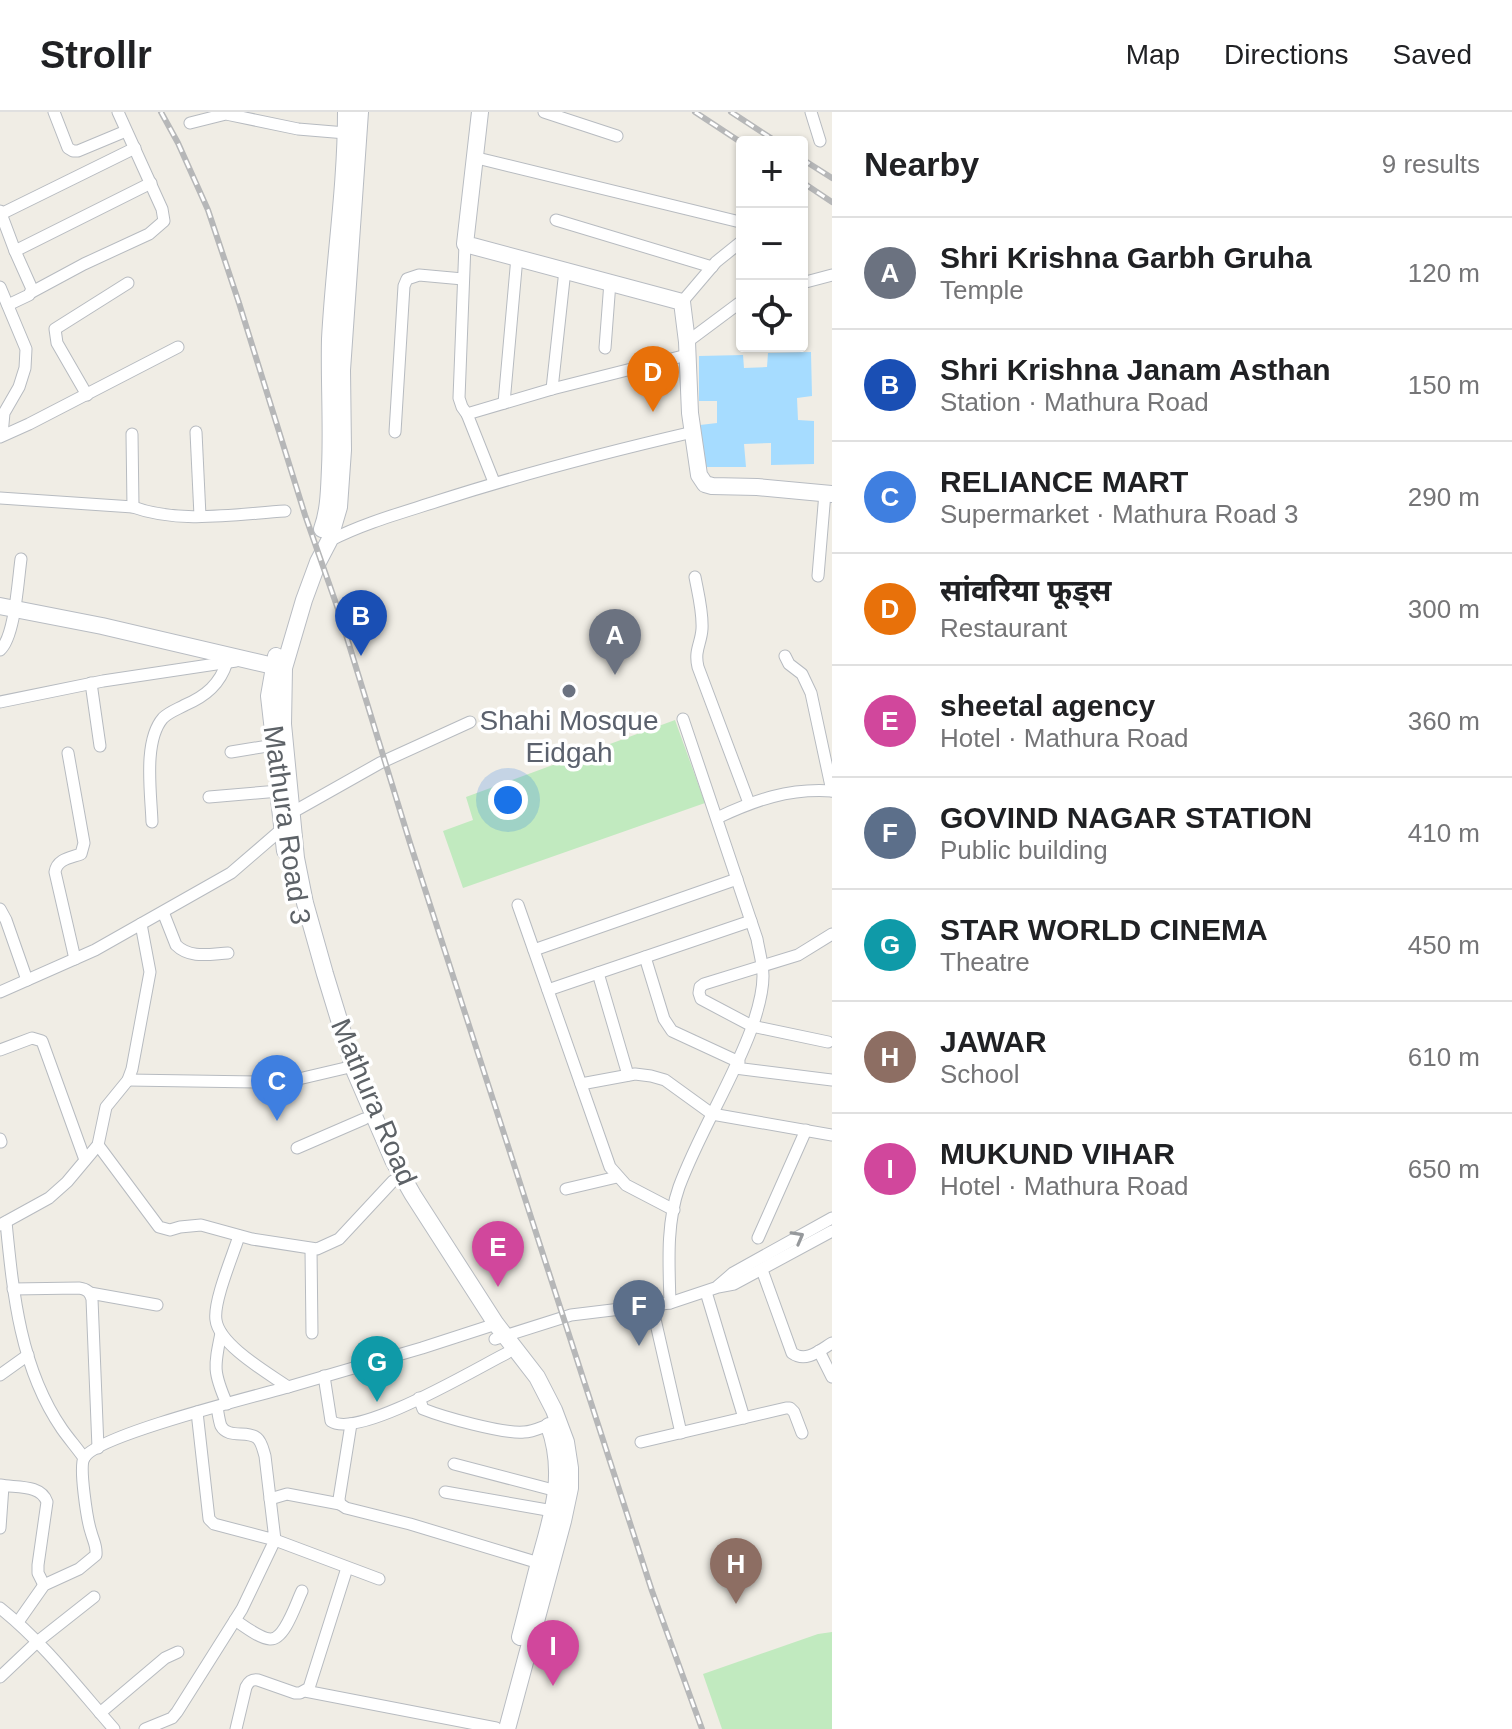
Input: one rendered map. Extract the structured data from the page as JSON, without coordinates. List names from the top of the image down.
{
  "streets": {
    "main road": ["Mathura Road 3", "Mathura Road"]
  },
  "crossings": [
    ["Mathura Road 3", "Mathura Road"]
  ],
  "places": ["Shahi Mosque Eidgah"],
  "page": {
    "header": "Strollr",
    "nav": ["Map", "Directions", "Saved"],
    "heading": ["Nearby", "9 results"],
    "map_buttons": ["+", "−"],
    "list": [
      {
        "mark": "A",
        "name": "Shri Krishna Garbh Gruha",
        "note": "Temple",
        "value": "120 m"
      },
      {
        "mark": "B",
        "name": "Shri Krishna Janam Asthan",
        "note": "Station · Mathura Road",
        "value": "150 m"
      },
      {
        "mark": "C",
        "name": "RELIANCE MART",
        "note": "Supermarket · Mathura Road 3",
        "value": "290 m"
      },
      {
        "mark": "D",
        "name": "सांवरिया फूड्स",
        "note": "Restaurant",
        "value": "300 m"
      },
      {
        "mark": "E",
        "name": "sheetal agency",
        "note": "Hotel · Mathura Road",
        "value": "360 m"
      },
      {
        "mark": "F",
        "name": "GOVIND NAGAR STATION",
        "note": "Public building",
        "value": "410 m"
      },
      {
        "mark": "G",
        "name": "STAR WORLD CINEMA",
        "note": "Theatre",
        "value": "450 m"
      },
      {
        "mark": "H",
        "name": "JAWAR",
        "note": "School",
        "value": "610 m"
      },
      {
        "mark": "I",
        "name": "MUKUND VIHAR",
        "note": "Hotel · Mathura Road",
        "value": "650 m"
      }
    ],
    "pins": [
      "D",
      "B",
      "A",
      "C",
      "E",
      "F",
      "G",
      "H",
      "I"
    ]
  }
}
